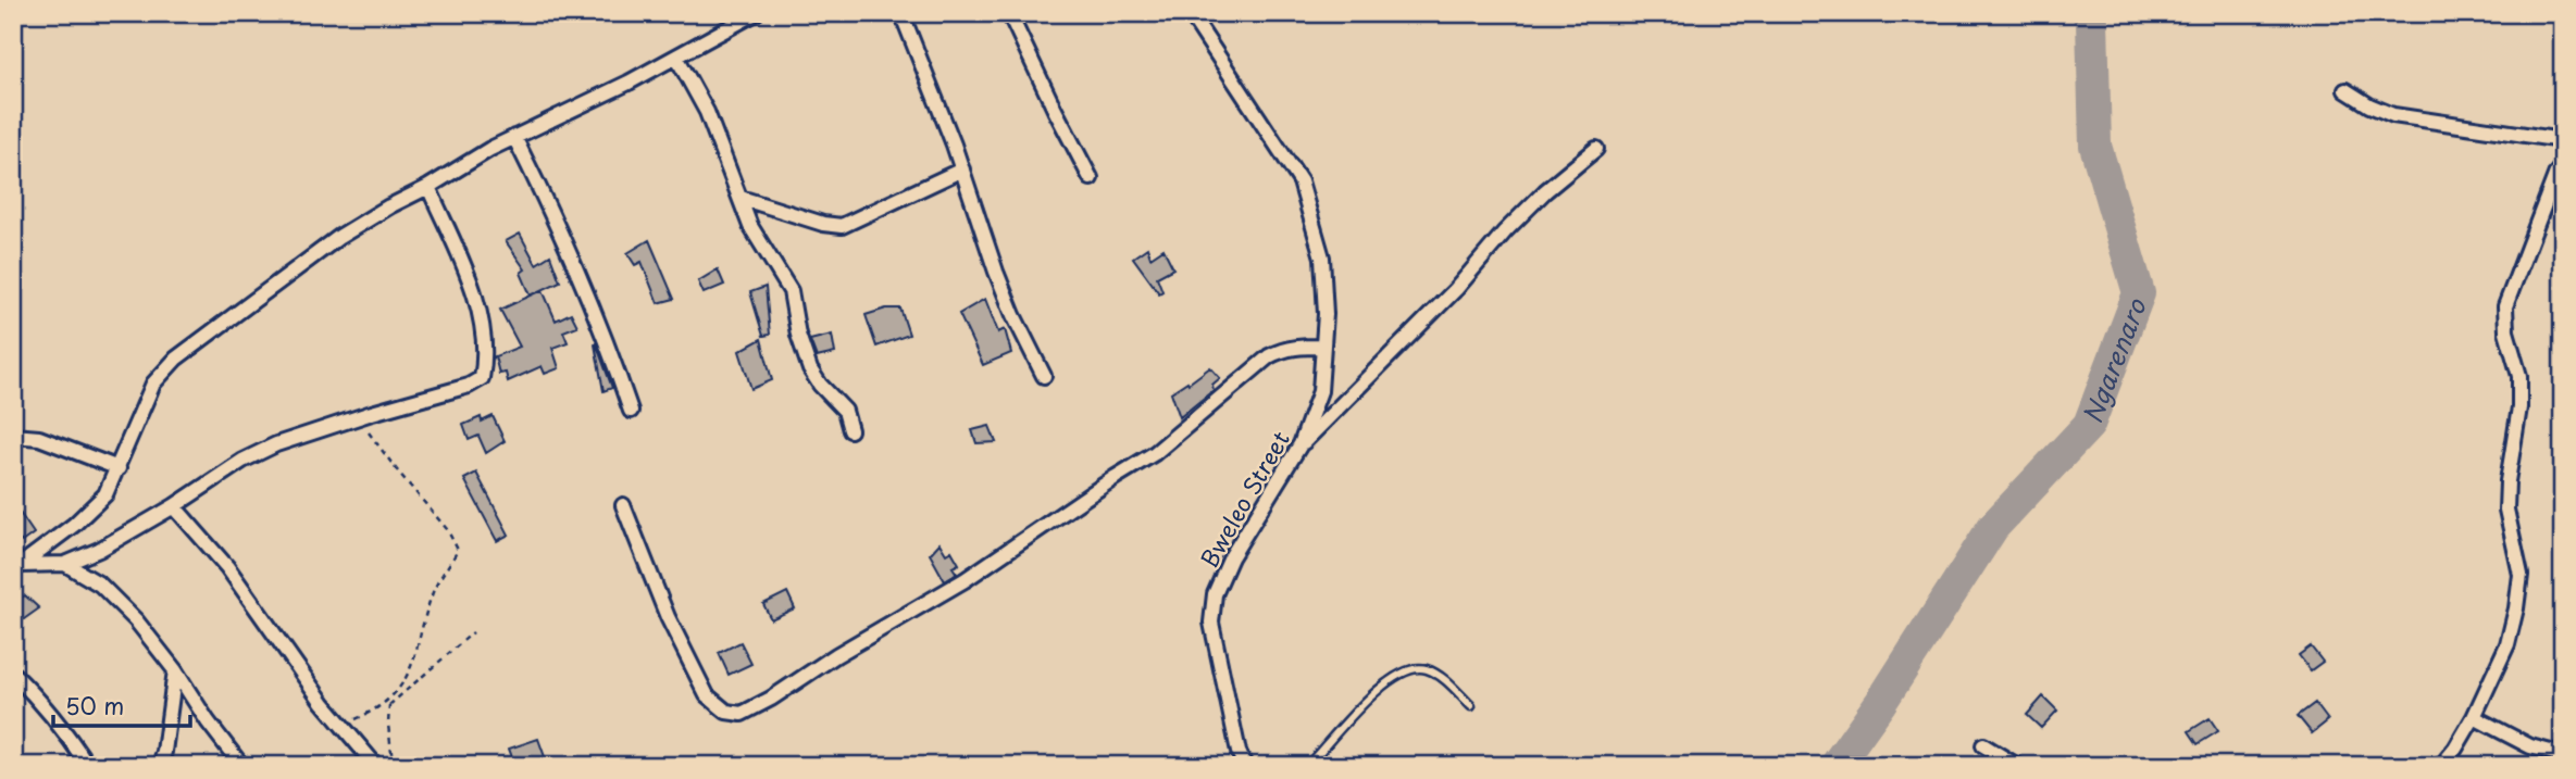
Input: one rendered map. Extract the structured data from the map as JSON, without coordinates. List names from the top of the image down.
{
  "streets": {
    "street": ["Bweleo Street"]
  },
  "water": ["Ngarenaro"],
  "scale_bar": "50 m"
}
